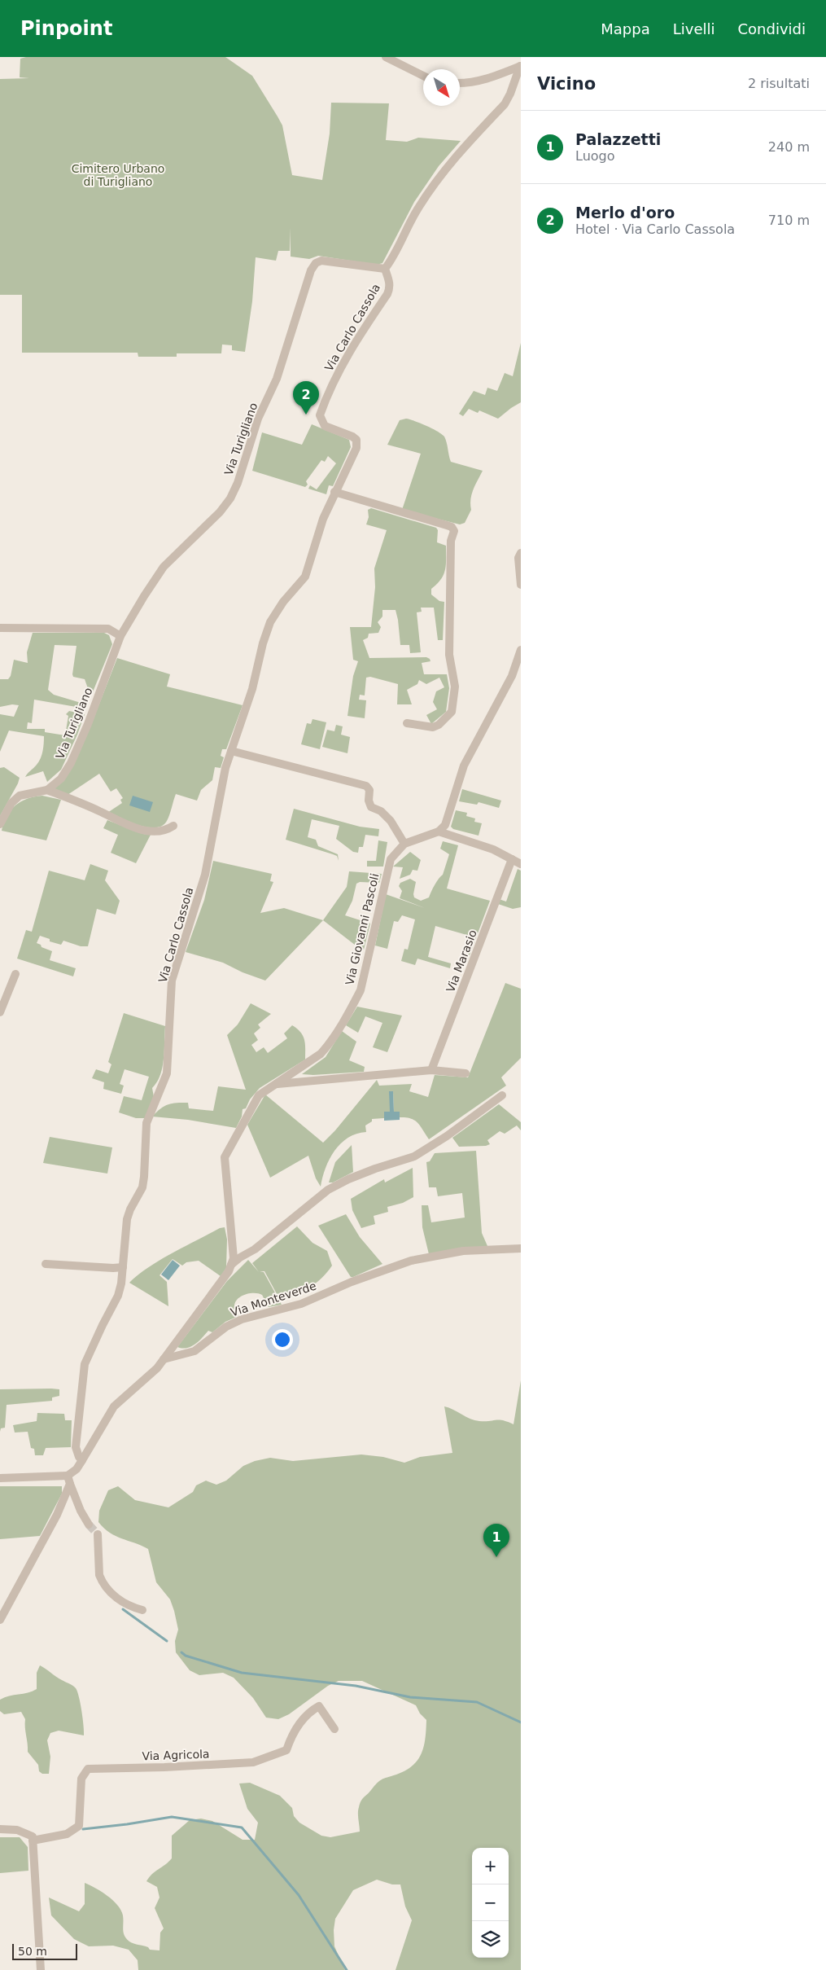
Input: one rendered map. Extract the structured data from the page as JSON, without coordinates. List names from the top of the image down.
{
  "streets": {
    "street": [
      "Via Carlo Cassola",
      "Via Turigliano",
      "Via Giovanni Pascoli",
      "Via Marasio",
      "Via Monteverde",
      "Via Agricola"
    ]
  },
  "crossings": [
    ["Via Carlo Cassola", "Via Turigliano"],
    ["Via Giovanni Pascoli", "Via Monteverde"]
  ],
  "parks": ["Cimitero Urbano di Turigliano"],
  "scale_bar": "50 m",
  "north": "bottom right",
  "page": {
    "header": "Pinpoint",
    "nav": ["Mappa", "Livelli", "Condividi"],
    "heading": ["Vicino", "2 risultati"],
    "list": [
      {
        "mark": "1",
        "name": "Palazzetti",
        "note": "Luogo",
        "value": "240 m"
      },
      {
        "mark": "2",
        "name": "Merlo d'oro",
        "note": "Hotel · Via Carlo Cassola",
        "value": "710 m"
      }
    ],
    "pins": ["2", "1"],
    "map_buttons": ["+", "−"],
    "scale": "50 m"
  }
}
